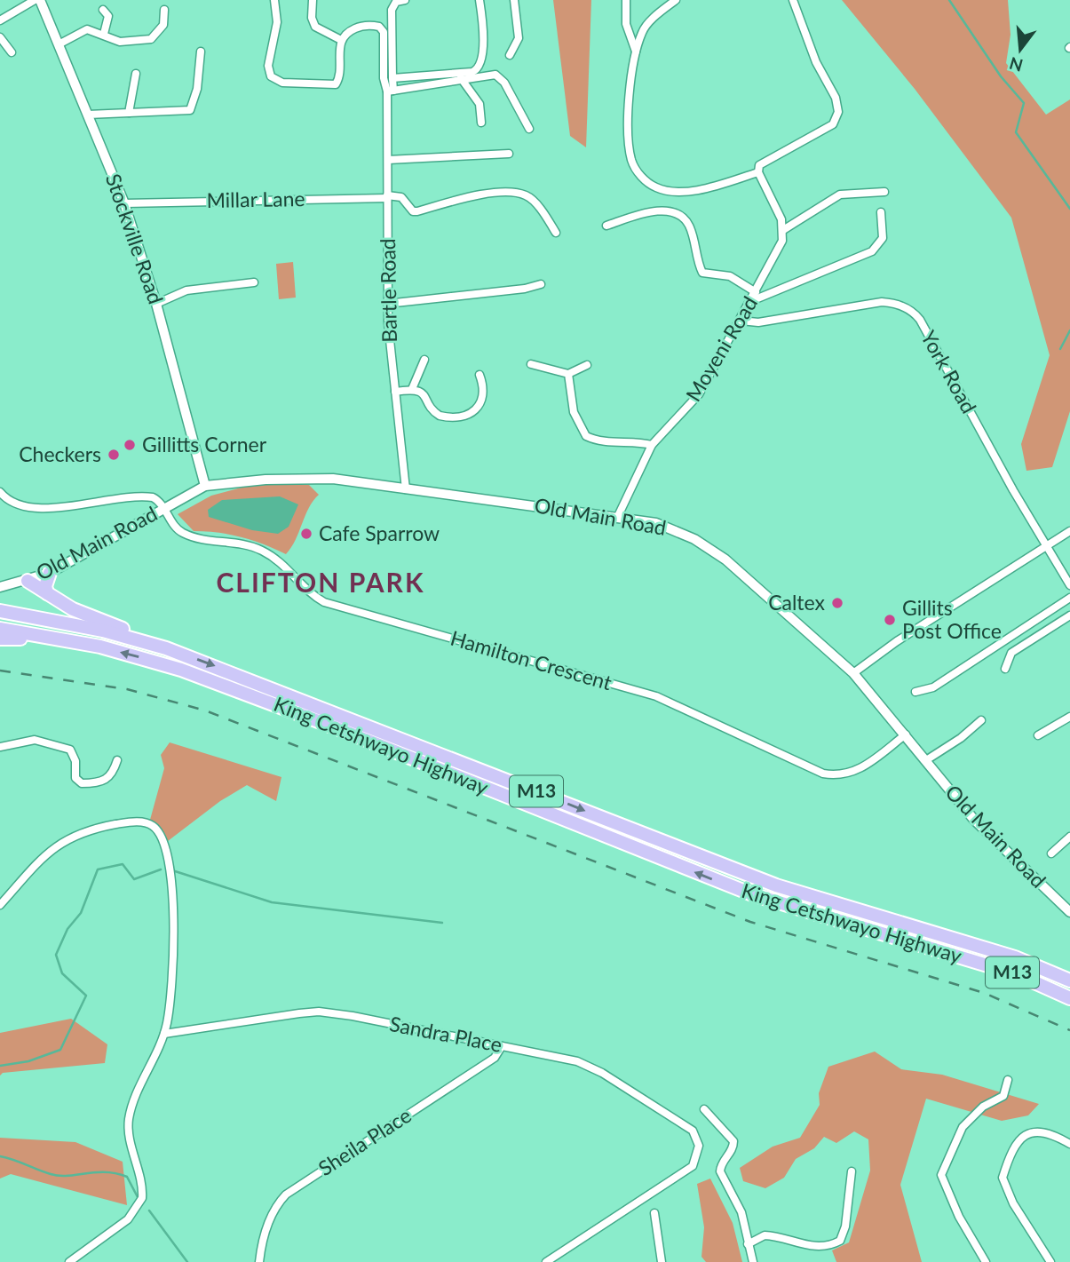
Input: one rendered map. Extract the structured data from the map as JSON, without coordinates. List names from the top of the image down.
{
  "streets": {
    "highway": ["King Cetshwayo Highway", "M13"],
    "street": [
      "Millar Lane",
      "Stockville Road",
      "Bartle Road",
      "Moyeni Road",
      "York Road",
      "Old Main Road",
      "Hamilton Crescent",
      "Sandra Place",
      "Sheila Place"
    ]
  },
  "crossings": [
    ["Millar Lane", "Stockville Road"],
    ["Millar Lane", "Bartle Road"],
    ["Stockville Road", "Old Main Road"],
    ["Bartle Road", "Old Main Road"],
    ["Moyeni Road", "York Road"],
    ["Moyeni Road", "Old Main Road"],
    ["Old Main Road", "Hamilton Crescent"],
    ["Sandra Place", "Sheila Place"]
  ],
  "districts": ["CLIFTON PARK"],
  "places": [
    "Gillitts Corner",
    "Checkers",
    "Cafe Sparrow",
    "Caltex",
    "Gillits Post Office"
  ],
  "north": "bottom"
}
